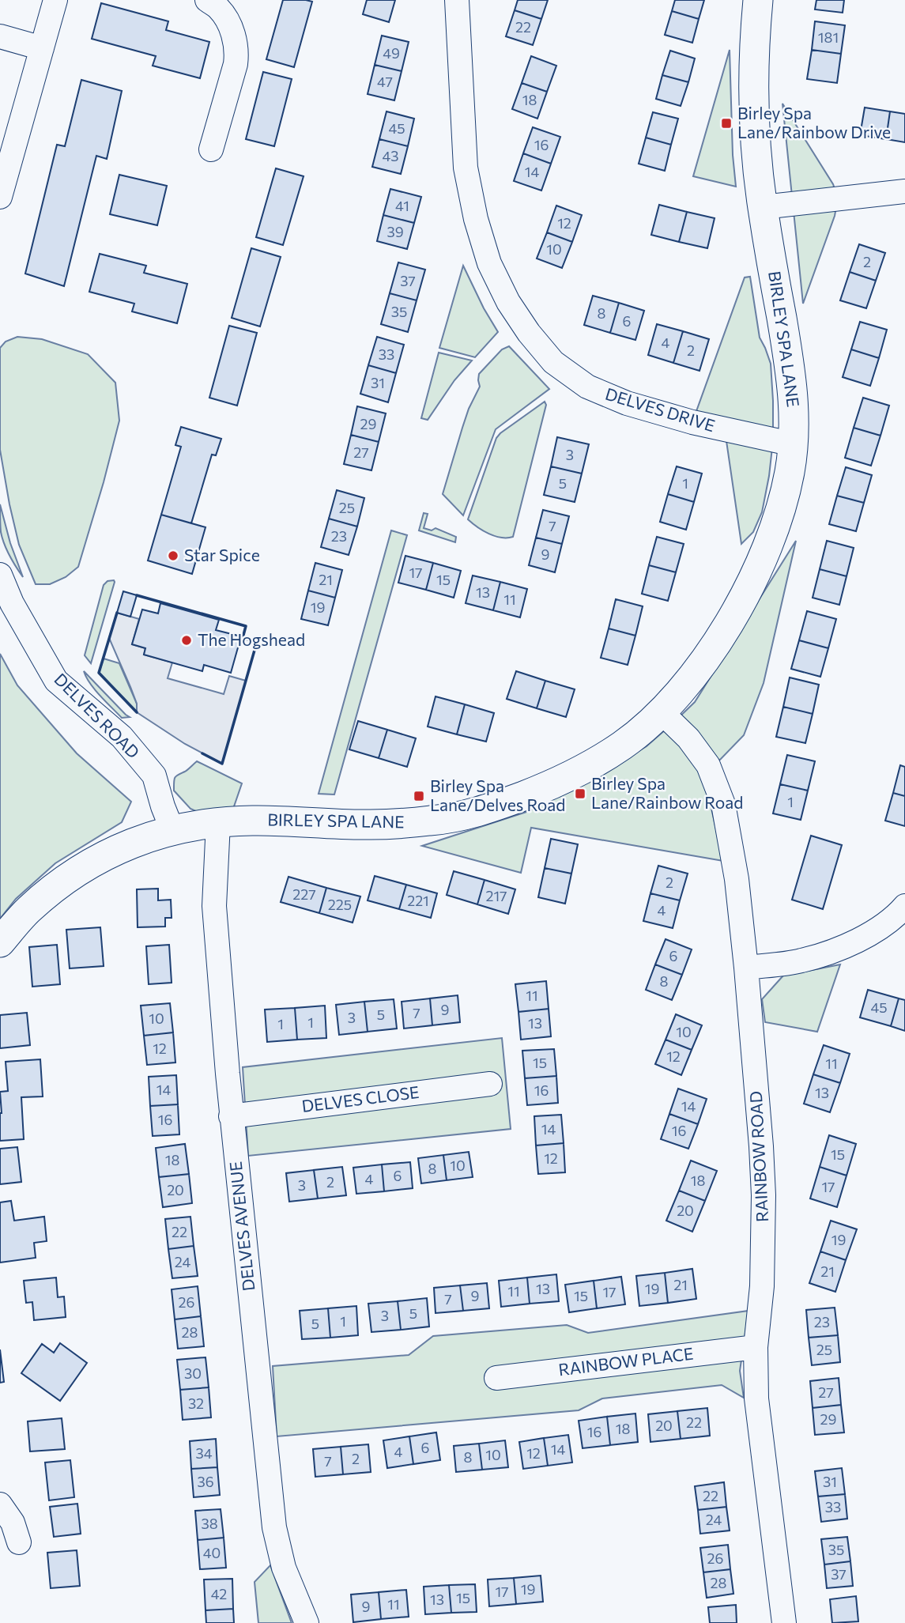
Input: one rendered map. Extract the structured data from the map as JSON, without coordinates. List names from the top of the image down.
{
  "streets": {
    "street": [
      "BIRLEY SPA LANE",
      "DELVES DRIVE",
      "DELVES ROAD",
      "DELVES CLOSE",
      "RAINBOW ROAD",
      "DELVES AVENUE",
      "RAINBOW PLACE"
    ]
  },
  "crossings": [
    ["BIRLEY SPA LANE", "DELVES DRIVE"],
    ["BIRLEY SPA LANE", "DELVES ROAD"],
    ["BIRLEY SPA LANE", "RAINBOW ROAD"],
    ["BIRLEY SPA LANE", "DELVES AVENUE"],
    ["DELVES CLOSE", "DELVES AVENUE"],
    ["RAINBOW ROAD", "RAINBOW PLACE"]
  ],
  "places": {
    "transit": ["Birley Spa Lane/Rainbow Drive", "Birley Spa Lane/Rainbow Road", "Birley Spa Lane/Delves Road"],
    "other": ["Star Spice", "The Hogshead"]
  },
  "house_numbers": [
    "22",
    "181",
    "49",
    "47",
    "18",
    "45",
    "16",
    "43",
    "14",
    "41",
    "12",
    "39",
    "10",
    "2",
    "37",
    "35",
    "8",
    "6",
    "4",
    "2",
    "33",
    "31",
    "29",
    "27",
    "3",
    "5",
    "1",
    "25",
    "7",
    "23",
    "9",
    "17",
    "21",
    "15",
    "13",
    "11",
    "19",
    "1",
    "2",
    "227",
    "217",
    "221",
    "225",
    "4",
    "6",
    "8",
    "11",
    "45",
    "9",
    "7",
    "5",
    "3",
    "10",
    "1",
    "13",
    "1",
    "10",
    "12",
    "12",
    "15",
    "11",
    "14",
    "16",
    "13",
    "14",
    "16",
    "14",
    "16",
    "15",
    "12",
    "18",
    "10",
    "8",
    "6",
    "4",
    "18",
    "2",
    "3",
    "17",
    "20",
    "20",
    "22",
    "19",
    "24",
    "21",
    "21",
    "13",
    "19",
    "11",
    "17",
    "9",
    "15",
    "7",
    "26",
    "5",
    "3",
    "1",
    "23",
    "5",
    "28",
    "25",
    "30",
    "27",
    "32",
    "29",
    "22",
    "20",
    "18",
    "16",
    "6",
    "14",
    "4",
    "34",
    "12",
    "10",
    "8",
    "2",
    "7",
    "36",
    "31",
    "22",
    "33",
    "24",
    "38",
    "35",
    "40",
    "26",
    "37",
    "28",
    "19",
    "17",
    "42",
    "15",
    "13",
    "11",
    "9"
  ]
}
